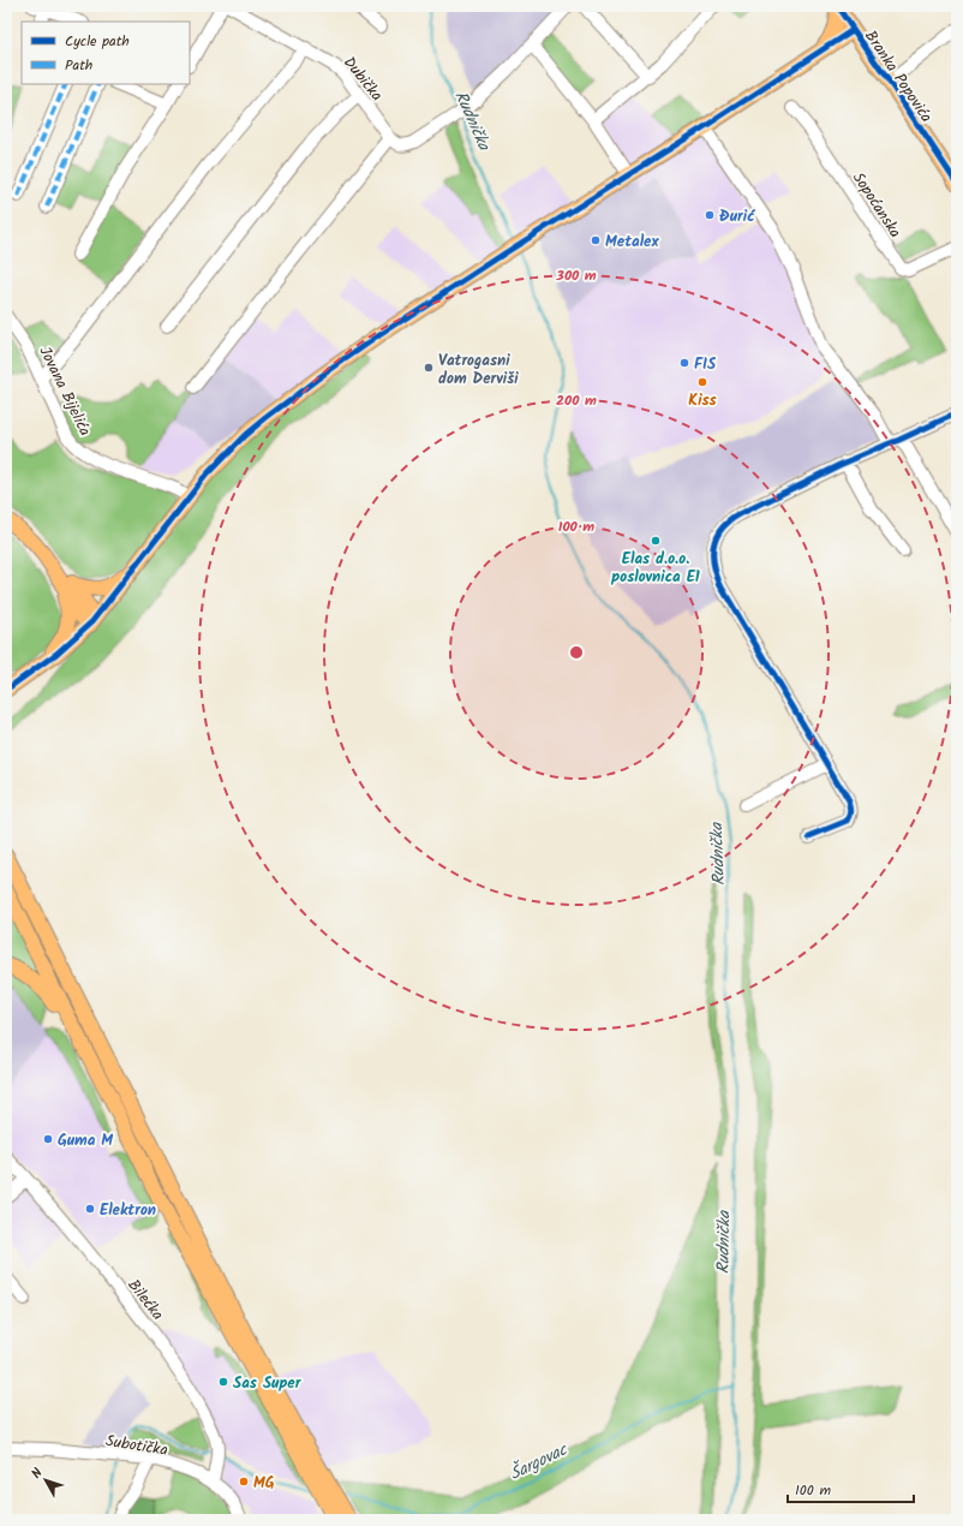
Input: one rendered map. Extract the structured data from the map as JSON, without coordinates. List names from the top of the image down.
{
  "streets": {
    "main road": ["Branka Popovića"],
    "street": [
      "Dubička",
      "Sopoćanska",
      "Jovana Bijelića",
      "Bilećka",
      "Subotička"
    ]
  },
  "crossings": [
    ["Bilećka", "Subotička"]
  ],
  "water": ["Rudnička", "Šargovac"],
  "places": [
    "Đurić",
    "Metalex",
    "FIS",
    "Vatrogasni dom Derviši",
    "Kiss",
    "Elas d.o.o. poslovnica E1",
    "Guma M",
    "Elektron",
    "Sas Super",
    "MG"
  ],
  "legend": ["Cycle path", "Path"],
  "scale_bar": "100 m",
  "north": "top left",
  "rings": ["300 m", "200 m", "100 m"]
}
